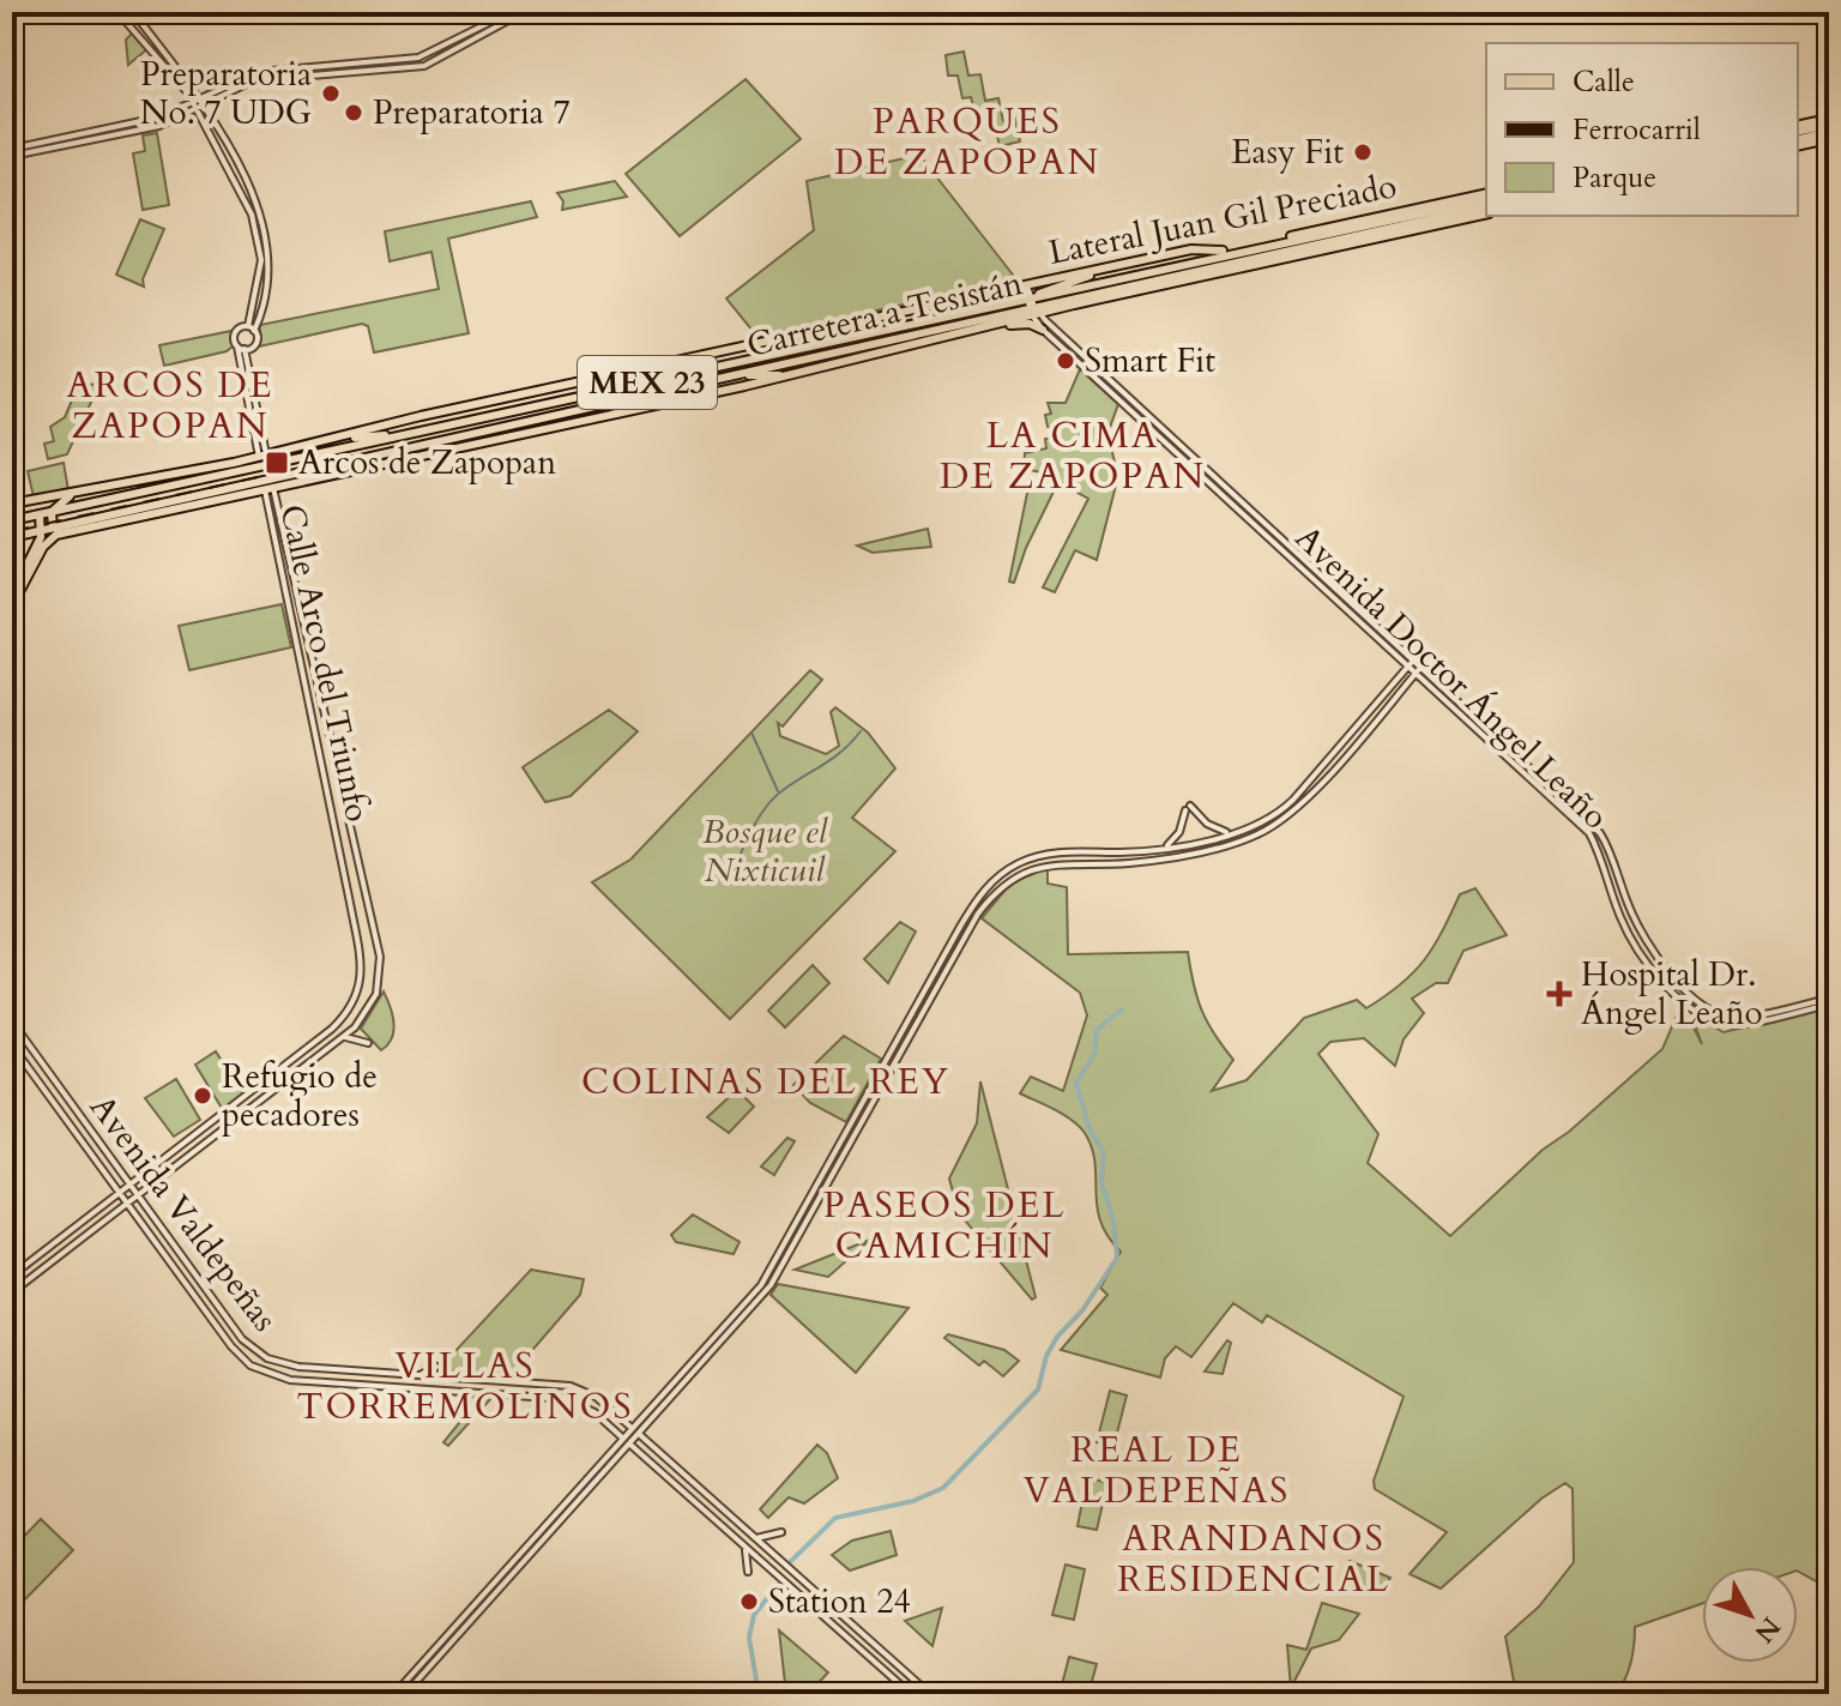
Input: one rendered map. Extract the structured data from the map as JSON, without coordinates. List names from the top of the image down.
{
  "streets": {
    "main road": ["Lateral Juan Gil Preciado", "Carretera a Tesistán", "MEX 23"],
    "street": ["Calle Arco del Triunfo", "Avenida Doctor Ángel Leaño", "Avenida Valdepeñas"]
  },
  "crossings": [
    ["Lateral Juan Gil Preciado", "Carretera a Tesistán"],
    ["Lateral Juan Gil Preciado", "Calle Arco del Triunfo"],
    ["Lateral Juan Gil Preciado", "Avenida Doctor Ángel Leaño"],
    ["Carretera a Tesistán", "Calle Arco del Triunfo"],
    ["Carretera a Tesistán", "Avenida Doctor Ángel Leaño"],
    ["Calle Arco del Triunfo", "Avenida Valdepeñas"]
  ],
  "districts": [
    "PARQUES DE ZAPOPAN",
    "ARCOS DE ZAPOPAN",
    "LA CIMA DE ZAPOPAN",
    "COLINAS DEL REY",
    "PASEOS DEL CAMICHÍN",
    "VILLAS TORREMOLINOS",
    "REAL DE VALDEPEÑAS",
    "ARANDANOS RESIDENCIAL"
  ],
  "parks": ["Bosque el Nixticuil"],
  "places": {
    "other": [
      "Preparatoria No. 7 UDG",
      "Preparatoria 7",
      "Easy Fit",
      "Smart Fit",
      "Refugio de pecadores",
      "Station 24"
    ],
    "transit": ["Arcos de Zapopan"],
    "health": ["Hospital Dr. Ángel Leaño"]
  },
  "legend": ["Calle", "Ferrocarril", "Parque"],
  "north": "bottom right"
}
